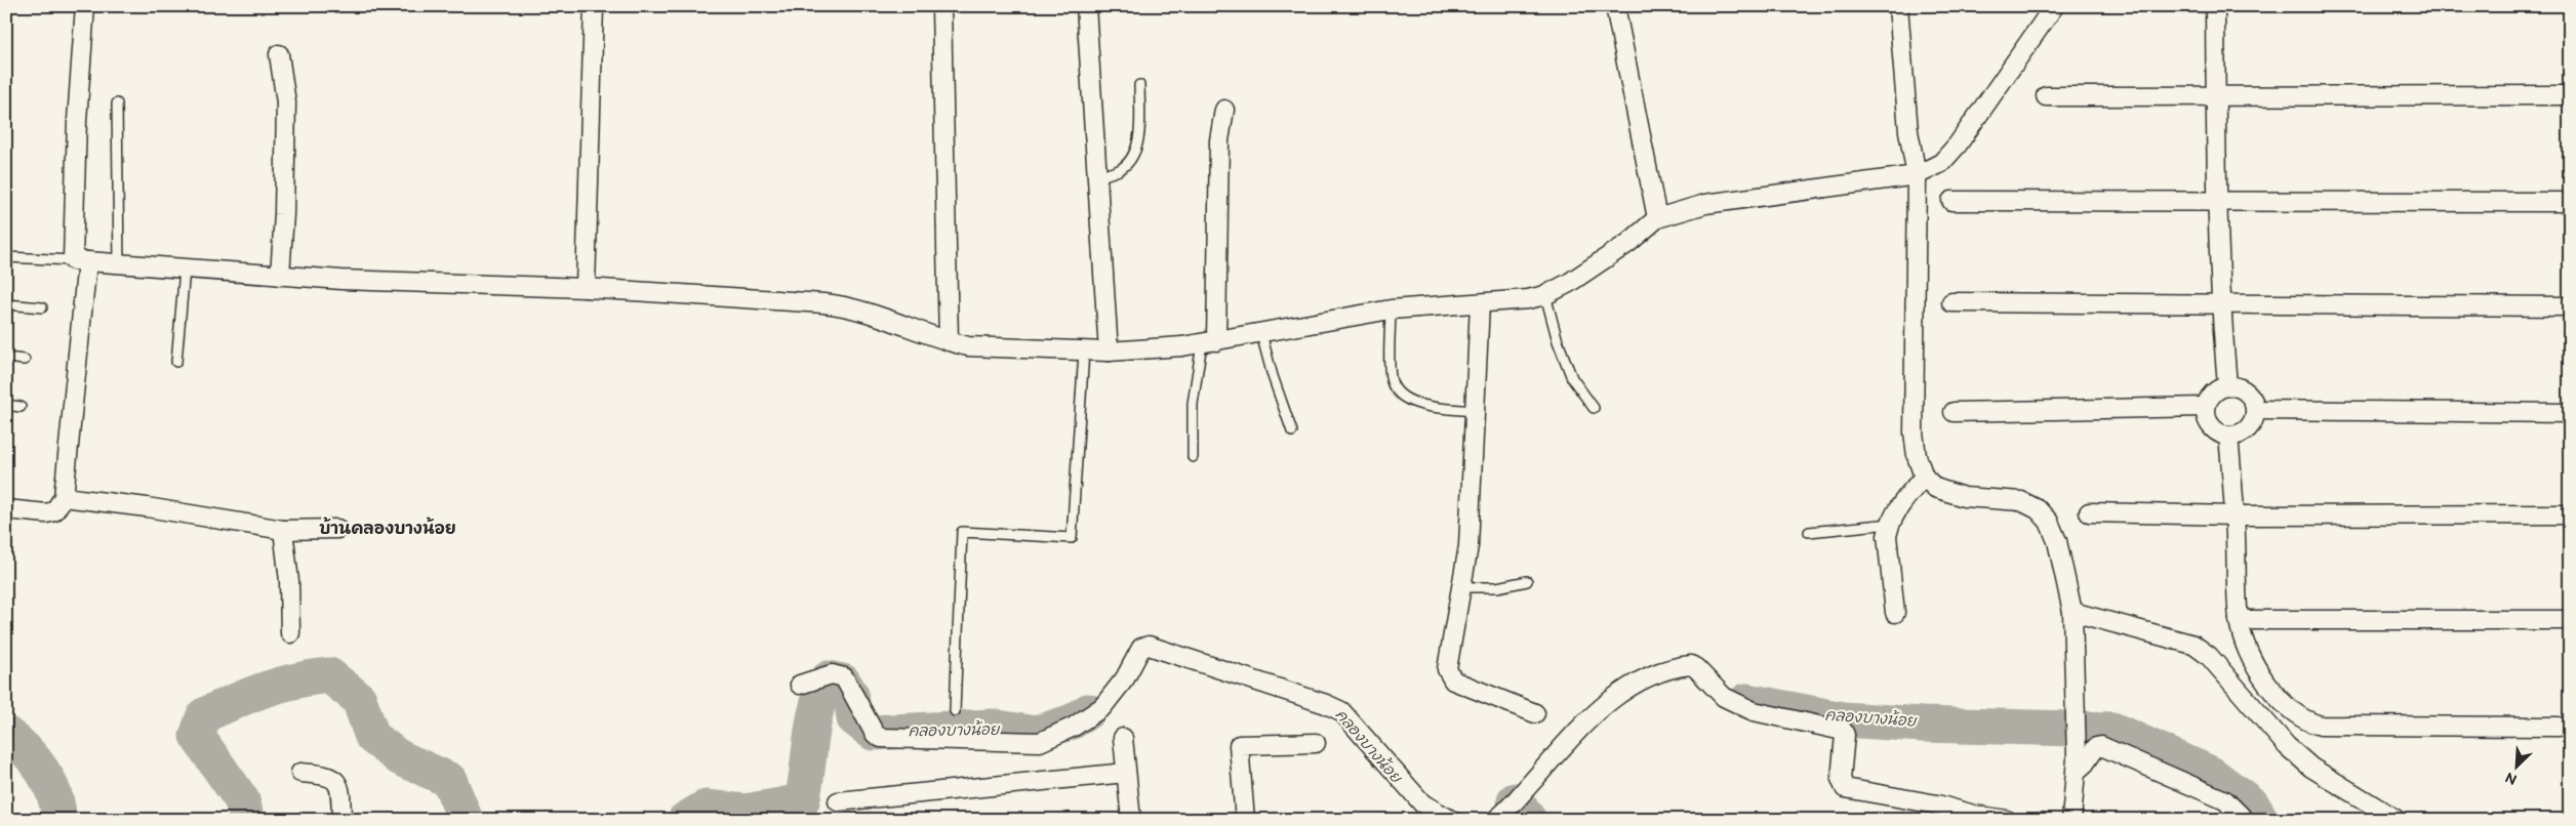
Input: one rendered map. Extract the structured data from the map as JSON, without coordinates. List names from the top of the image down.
{
  "districts": ["บ้านคลองบางน้อย"],
  "water": ["คลองบางน้อย"],
  "north": "bottom left"
}
